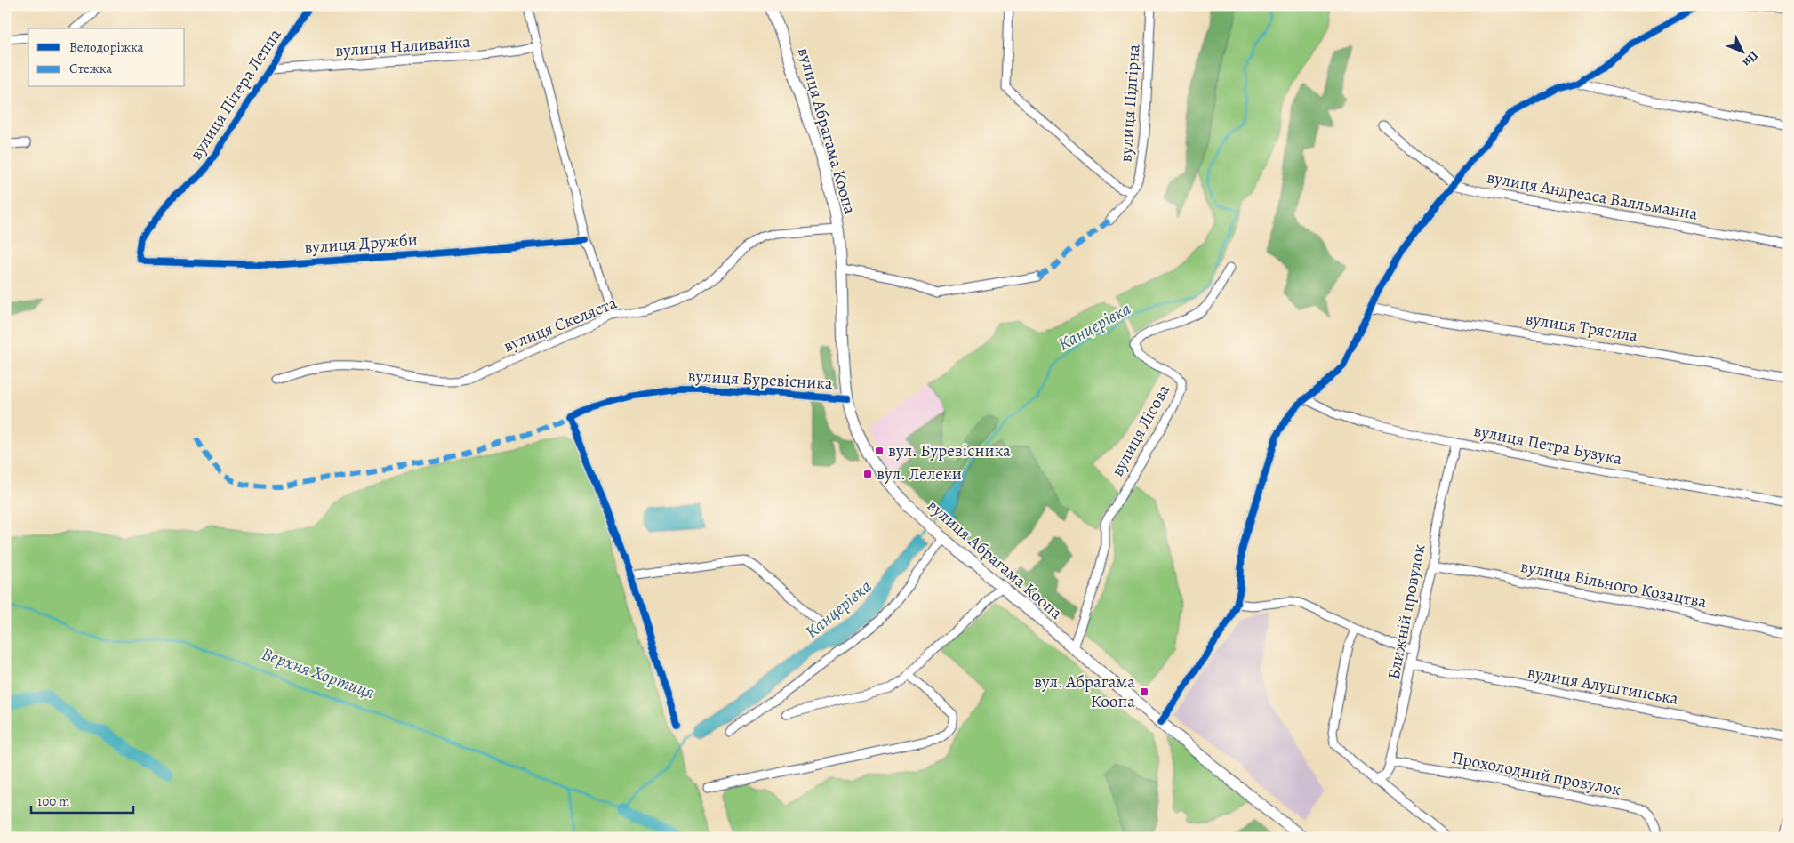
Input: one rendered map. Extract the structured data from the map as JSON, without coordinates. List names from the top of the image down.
{
  "streets": {
    "main road": ["вулиця Абрагама Коопа"],
    "street": [
      "вулиця Наливайка",
      "вулиця Пітера Леппа",
      "вулиця Підгірна",
      "вулиця Андреаса Валльманна",
      "вулиця Дружби",
      "вулиця Скеляста",
      "вулиця Трясила",
      "вулиця Буревісника",
      "вулиця Лісова",
      "вулиця Петра Бузука",
      "вулиця Вільного Козацтва",
      "Ближній провулок",
      "вулиця Алуштинська",
      "Прохолодний провулок"
    ]
  },
  "crossings": [
    ["вулиця Наливайка", "вулиця Пітера Леппа"],
    ["вулиця Пітера Леппа", "вулиця Дружби"],
    ["вулиця Абрагама Коопа", "вулиця Скеляста"],
    ["вулиця Абрагама Коопа", "вулиця Буревісника"],
    ["вулиця Абрагама Коопа", "вулиця Лісова"],
    ["вулиця Петра Бузука", "Ближній провулок"],
    ["вулиця Вільного Козацтва", "Ближній провулок"],
    ["Ближній провулок", "вулиця Алуштинська"],
    ["Ближній провулок", "Прохолодний провулок"]
  ],
  "water": ["Канцерівка", "Верхня Хортиця"],
  "places": {
    "transit": ["вул. Буревісника", "вул. Лелеки", "вул. Абрагама Коопа"]
  },
  "legend": ["Велодоріжка", "Стежка"],
  "scale_bar": "100 m",
  "north": "bottom right"
}
